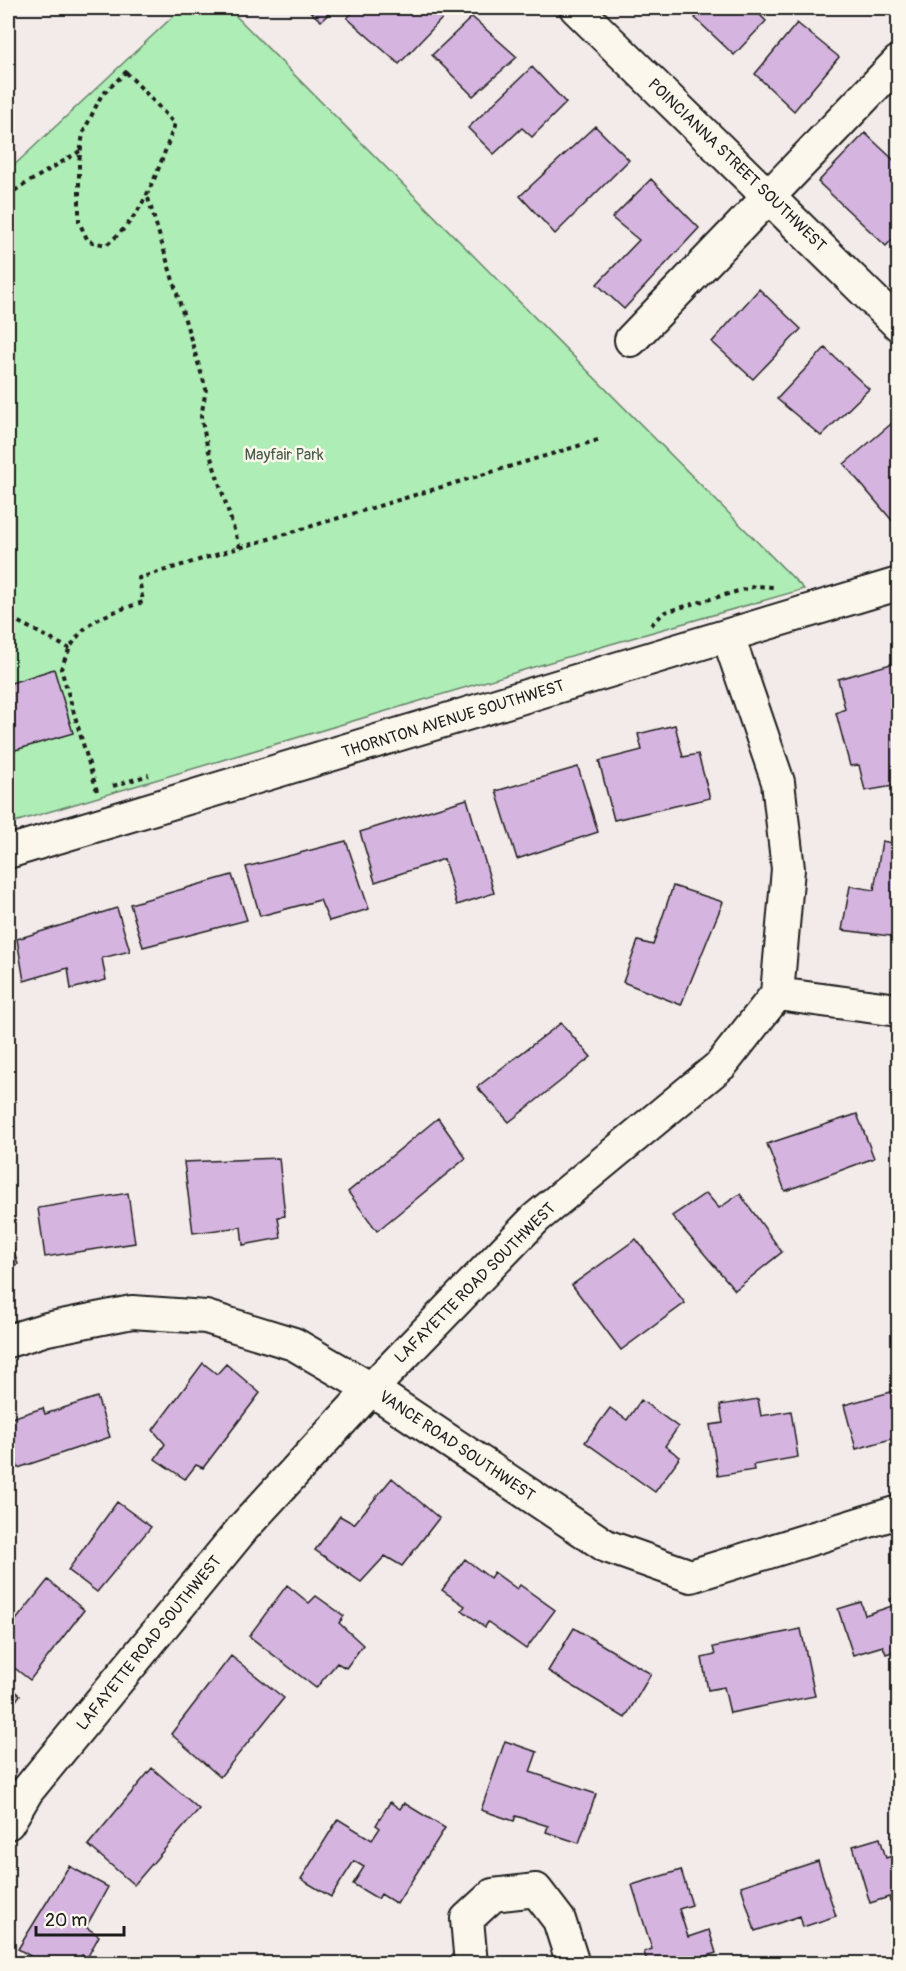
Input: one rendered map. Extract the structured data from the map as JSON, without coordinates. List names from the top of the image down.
{
  "streets": {
    "street": [
      "POINCIANNA STREET SOUTHWEST",
      "THORNTON AVENUE SOUTHWEST",
      "LAFAYETTE ROAD SOUTHWEST",
      "VANCE ROAD SOUTHWEST"
    ]
  },
  "crossings": [
    ["LAFAYETTE ROAD SOUTHWEST", "VANCE ROAD SOUTHWEST"]
  ],
  "parks": ["Mayfair Park"],
  "scale_bar": "20 m"
}
